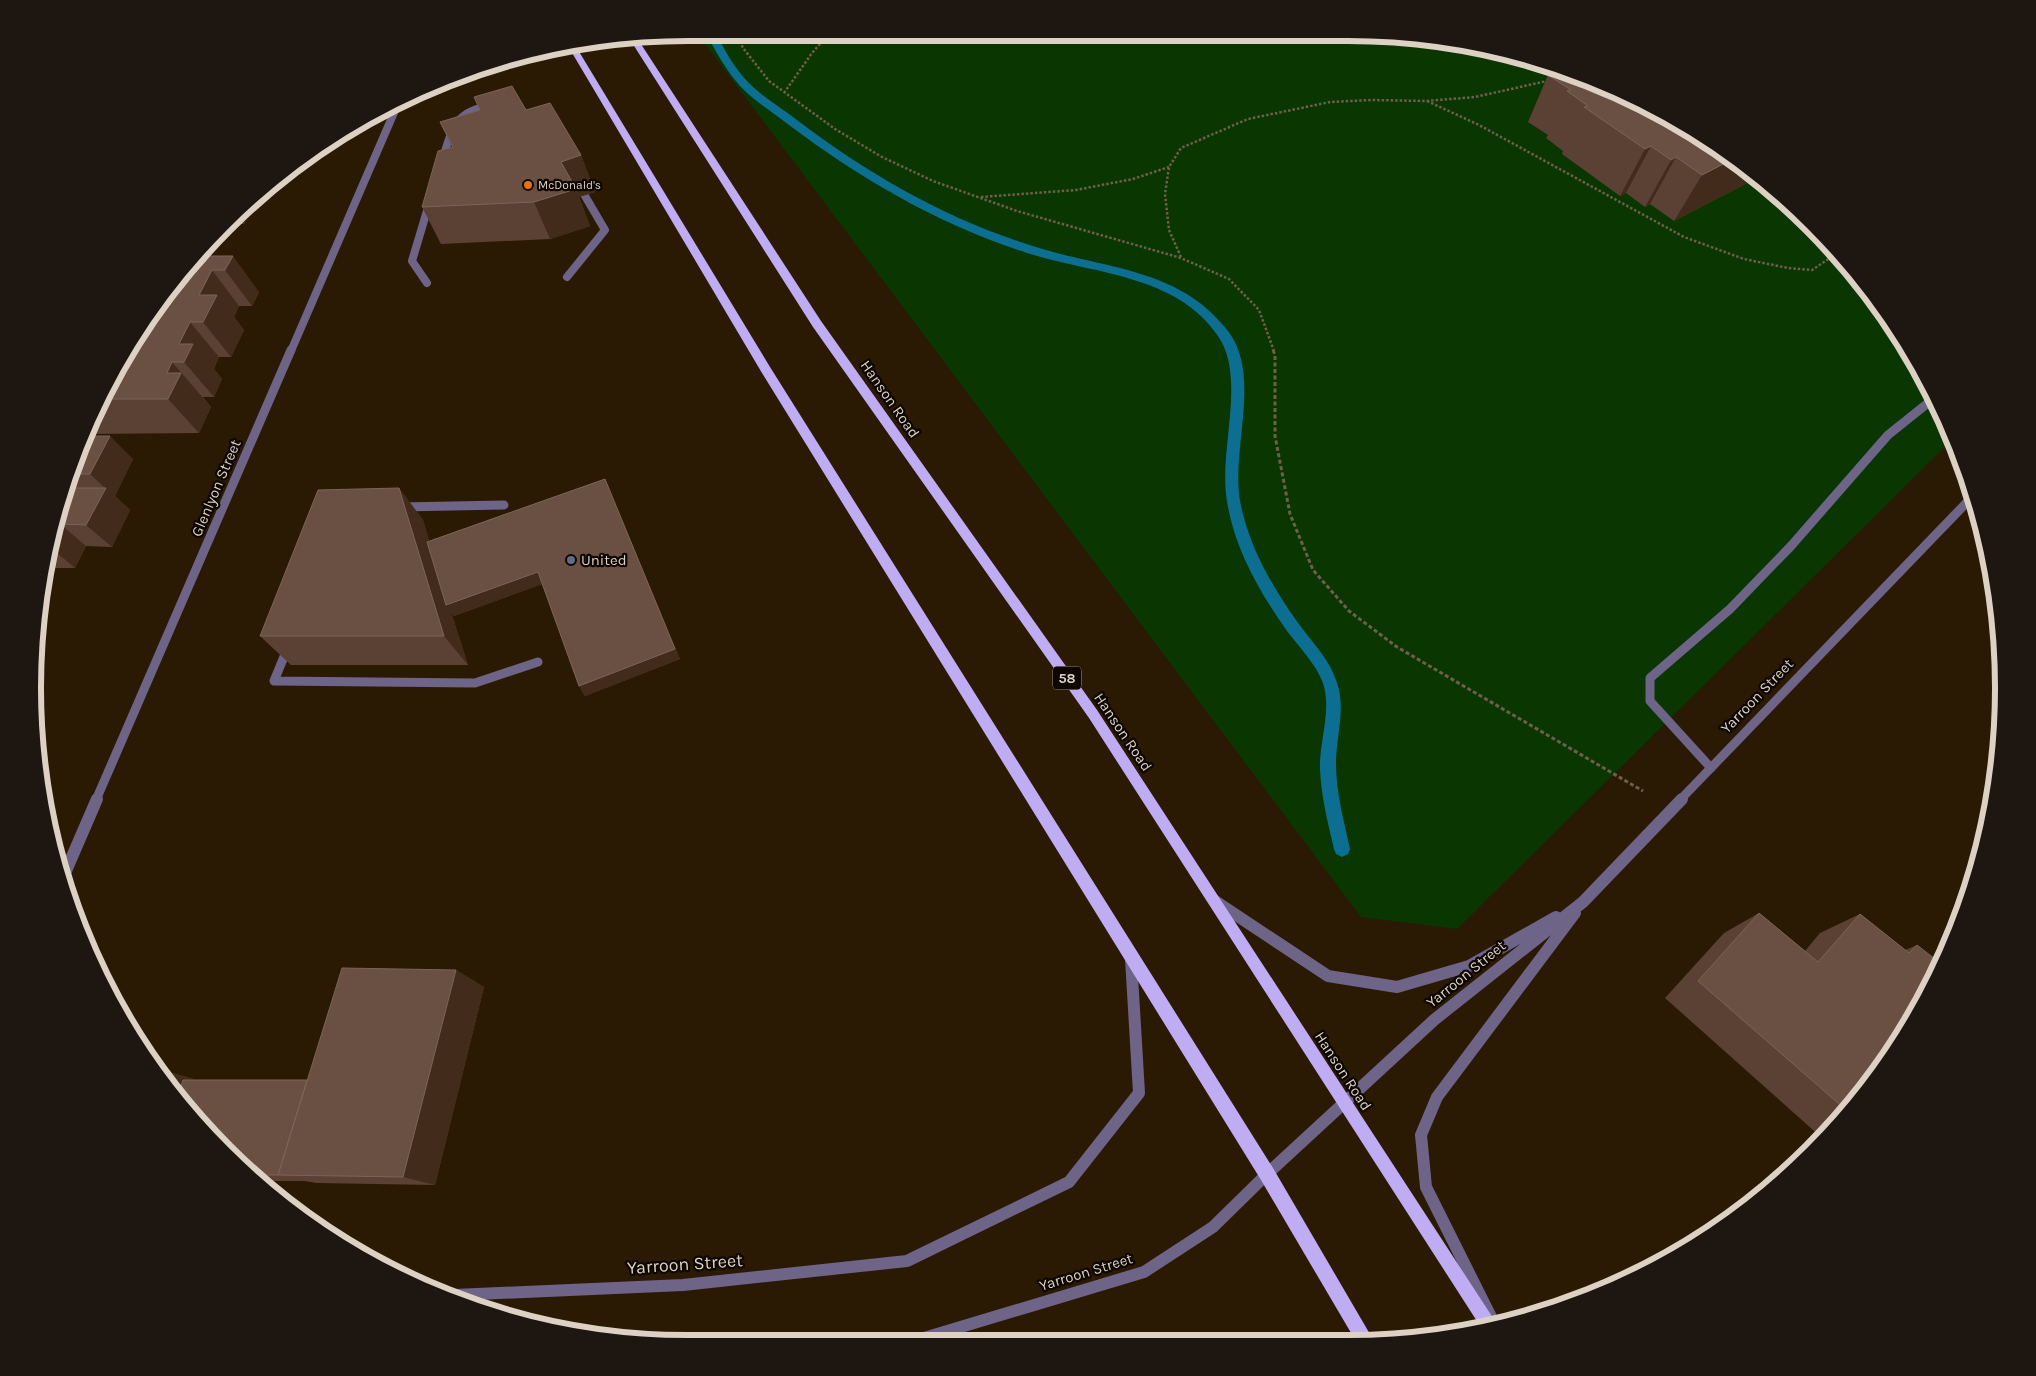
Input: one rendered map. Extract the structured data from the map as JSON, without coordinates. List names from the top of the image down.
{
  "streets": {
    "main road": ["Hanson Road", "58"],
    "street": ["Glenlyon Street", "Yarroon Street"]
  },
  "crossings": [
    ["Hanson Road", "Yarroon Street"]
  ],
  "places": ["McDonald's", "United"]
}
